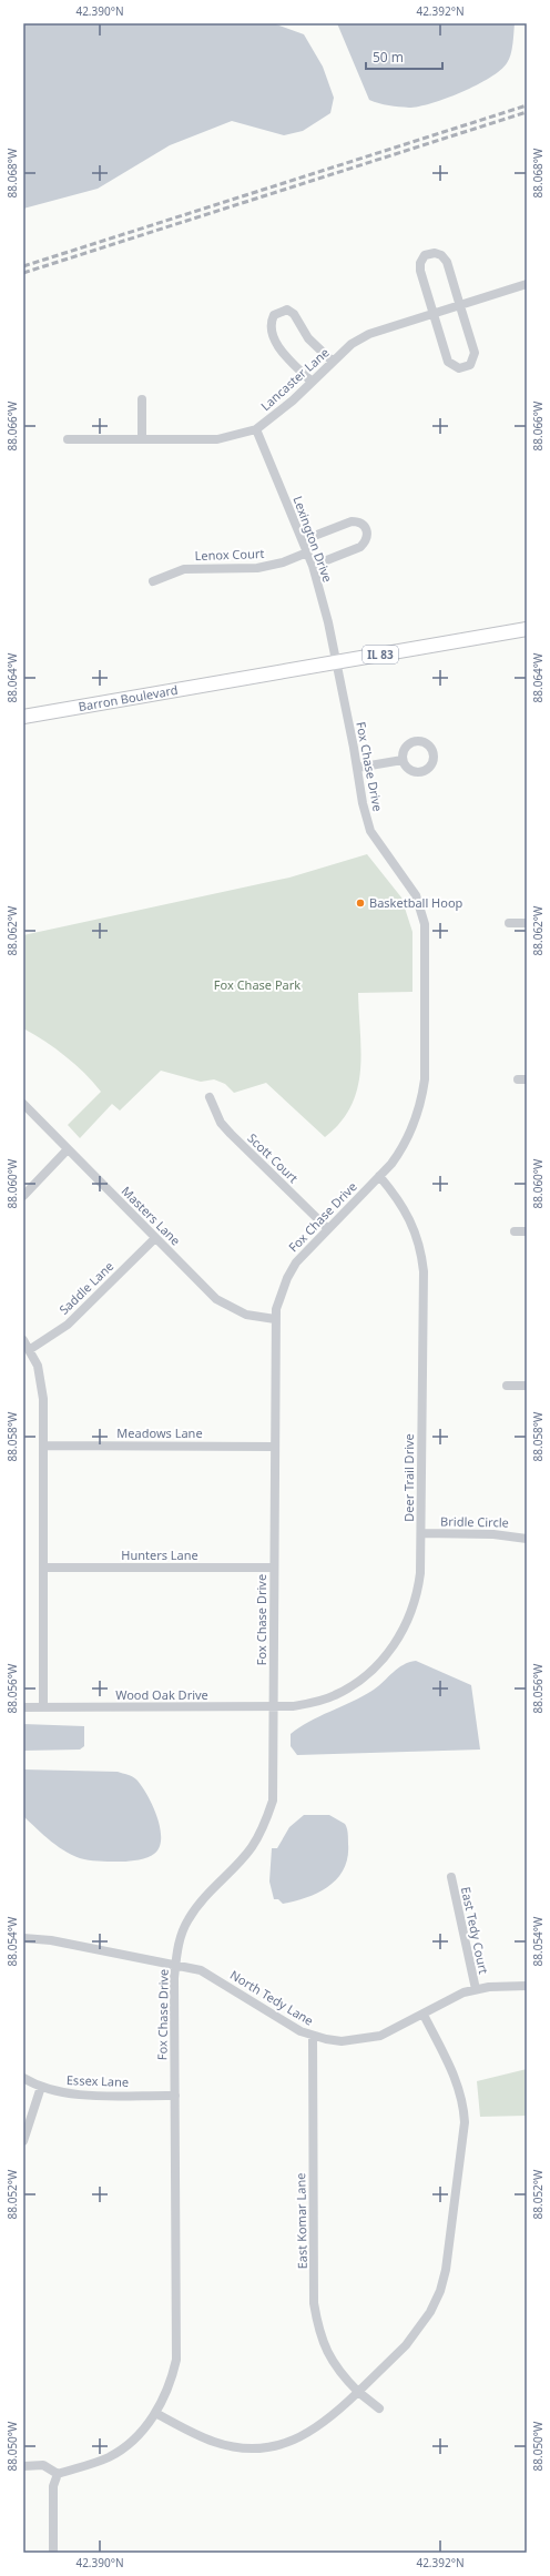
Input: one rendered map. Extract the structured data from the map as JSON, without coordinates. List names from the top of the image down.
{
  "streets": {
    "main road": ["IL 83", "Barron Boulevard"],
    "street": [
      "Lancaster Lane",
      "Lexington Drive",
      "Lenox Court",
      "Fox Chase Drive",
      "Scott Court",
      "Masters Lane",
      "Saddle Lane",
      "Meadows Lane",
      "Deer Trail Drive",
      "Bridle Circle",
      "Hunters Lane",
      "Wood Oak Drive",
      "East Tedy Court",
      "North Tedy Lane",
      "Essex Lane",
      "East Komar Lane"
    ]
  },
  "crossings": [
    ["Lancaster Lane", "Lexington Drive"],
    ["Lexington Drive", "Lenox Court"],
    ["Lexington Drive", "IL 83"],
    ["Lexington Drive", "Barron Boulevard"],
    ["Lexington Drive", "Fox Chase Drive"],
    ["IL 83", "Barron Boulevard"],
    ["IL 83", "Fox Chase Drive"],
    ["Barron Boulevard", "Fox Chase Drive"],
    ["Fox Chase Drive", "Scott Court"],
    ["Fox Chase Drive", "Masters Lane"],
    ["Fox Chase Drive", "Meadows Lane"],
    ["Fox Chase Drive", "Deer Trail Drive"],
    ["Fox Chase Drive", "Hunters Lane"],
    ["Fox Chase Drive", "Wood Oak Drive"],
    ["Fox Chase Drive", "North Tedy Lane"],
    ["Fox Chase Drive", "Essex Lane"],
    ["Masters Lane", "Saddle Lane"],
    ["Deer Trail Drive", "Bridle Circle"],
    ["Deer Trail Drive", "Wood Oak Drive"],
    ["East Tedy Court", "North Tedy Lane"],
    ["North Tedy Lane", "East Komar Lane"]
  ],
  "parks": ["Fox Chase Park"],
  "places": ["Basketball Hoop"],
  "scale_bar": "50 m",
  "coordinates": [
    "42.390°N",
    "42.392°N",
    "88.068°W",
    "88.066°W",
    "88.064°W",
    "88.062°W",
    "88.060°W",
    "88.058°W",
    "88.056°W",
    "88.054°W",
    "88.052°W",
    "88.050°W"
  ]
}
